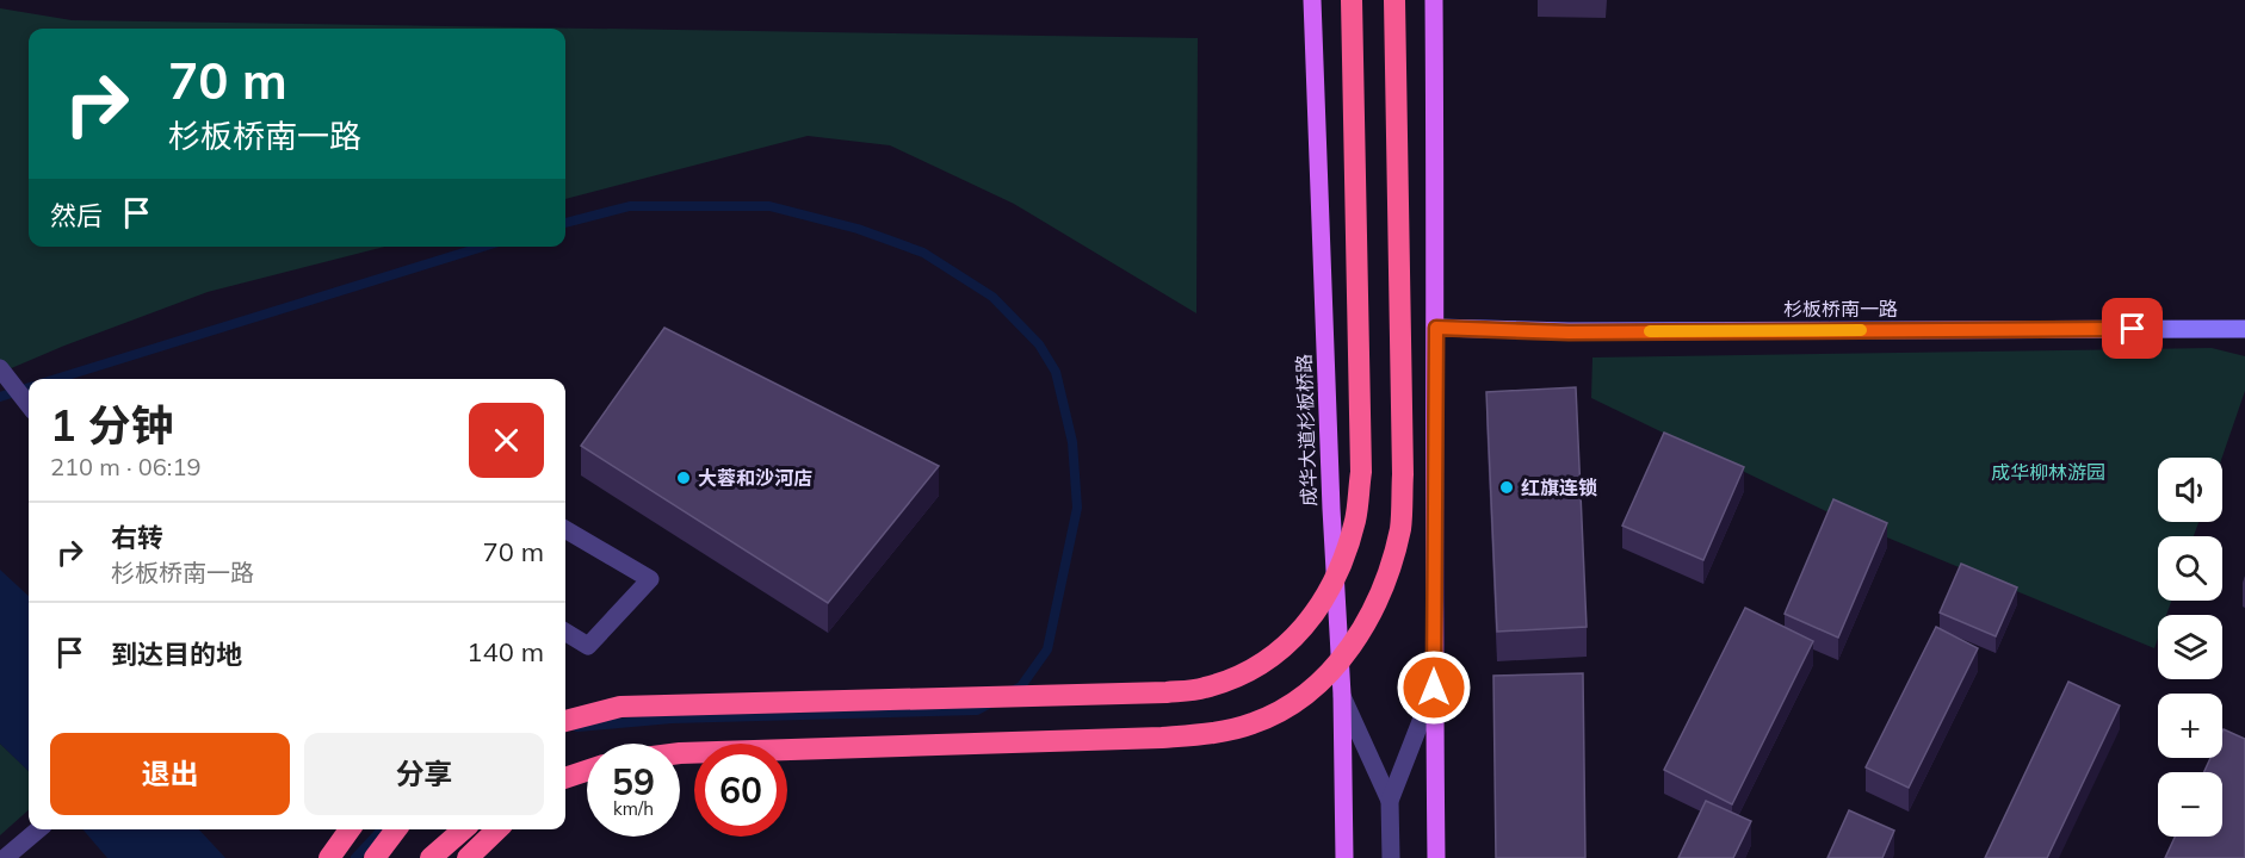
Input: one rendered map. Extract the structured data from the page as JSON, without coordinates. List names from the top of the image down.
{
  "streets": {
    "main road": ["成华大道杉板桥路"],
    "street": ["杉板桥南一路"]
  },
  "parks": ["成华柳林游园"],
  "places": ["大蓉和沙河店", "红旗连锁"],
  "page": {
    "turn": ["70 m", "杉板桥南一路"],
    "then": "然后",
    "heading": ["1 分钟", "210 m · 06:19"],
    "map_buttons": ["+", "−"],
    "list": [
      {
        "name": "右转",
        "note": "杉板桥南一路",
        "value": "70 m"
      },
      {
        "name": "到达目的地",
        "value": "140 m"
      }
    ],
    "buttons": ["退出", "分享"],
    "speed": "59 km/h",
    "limit": "60"
  }
}
